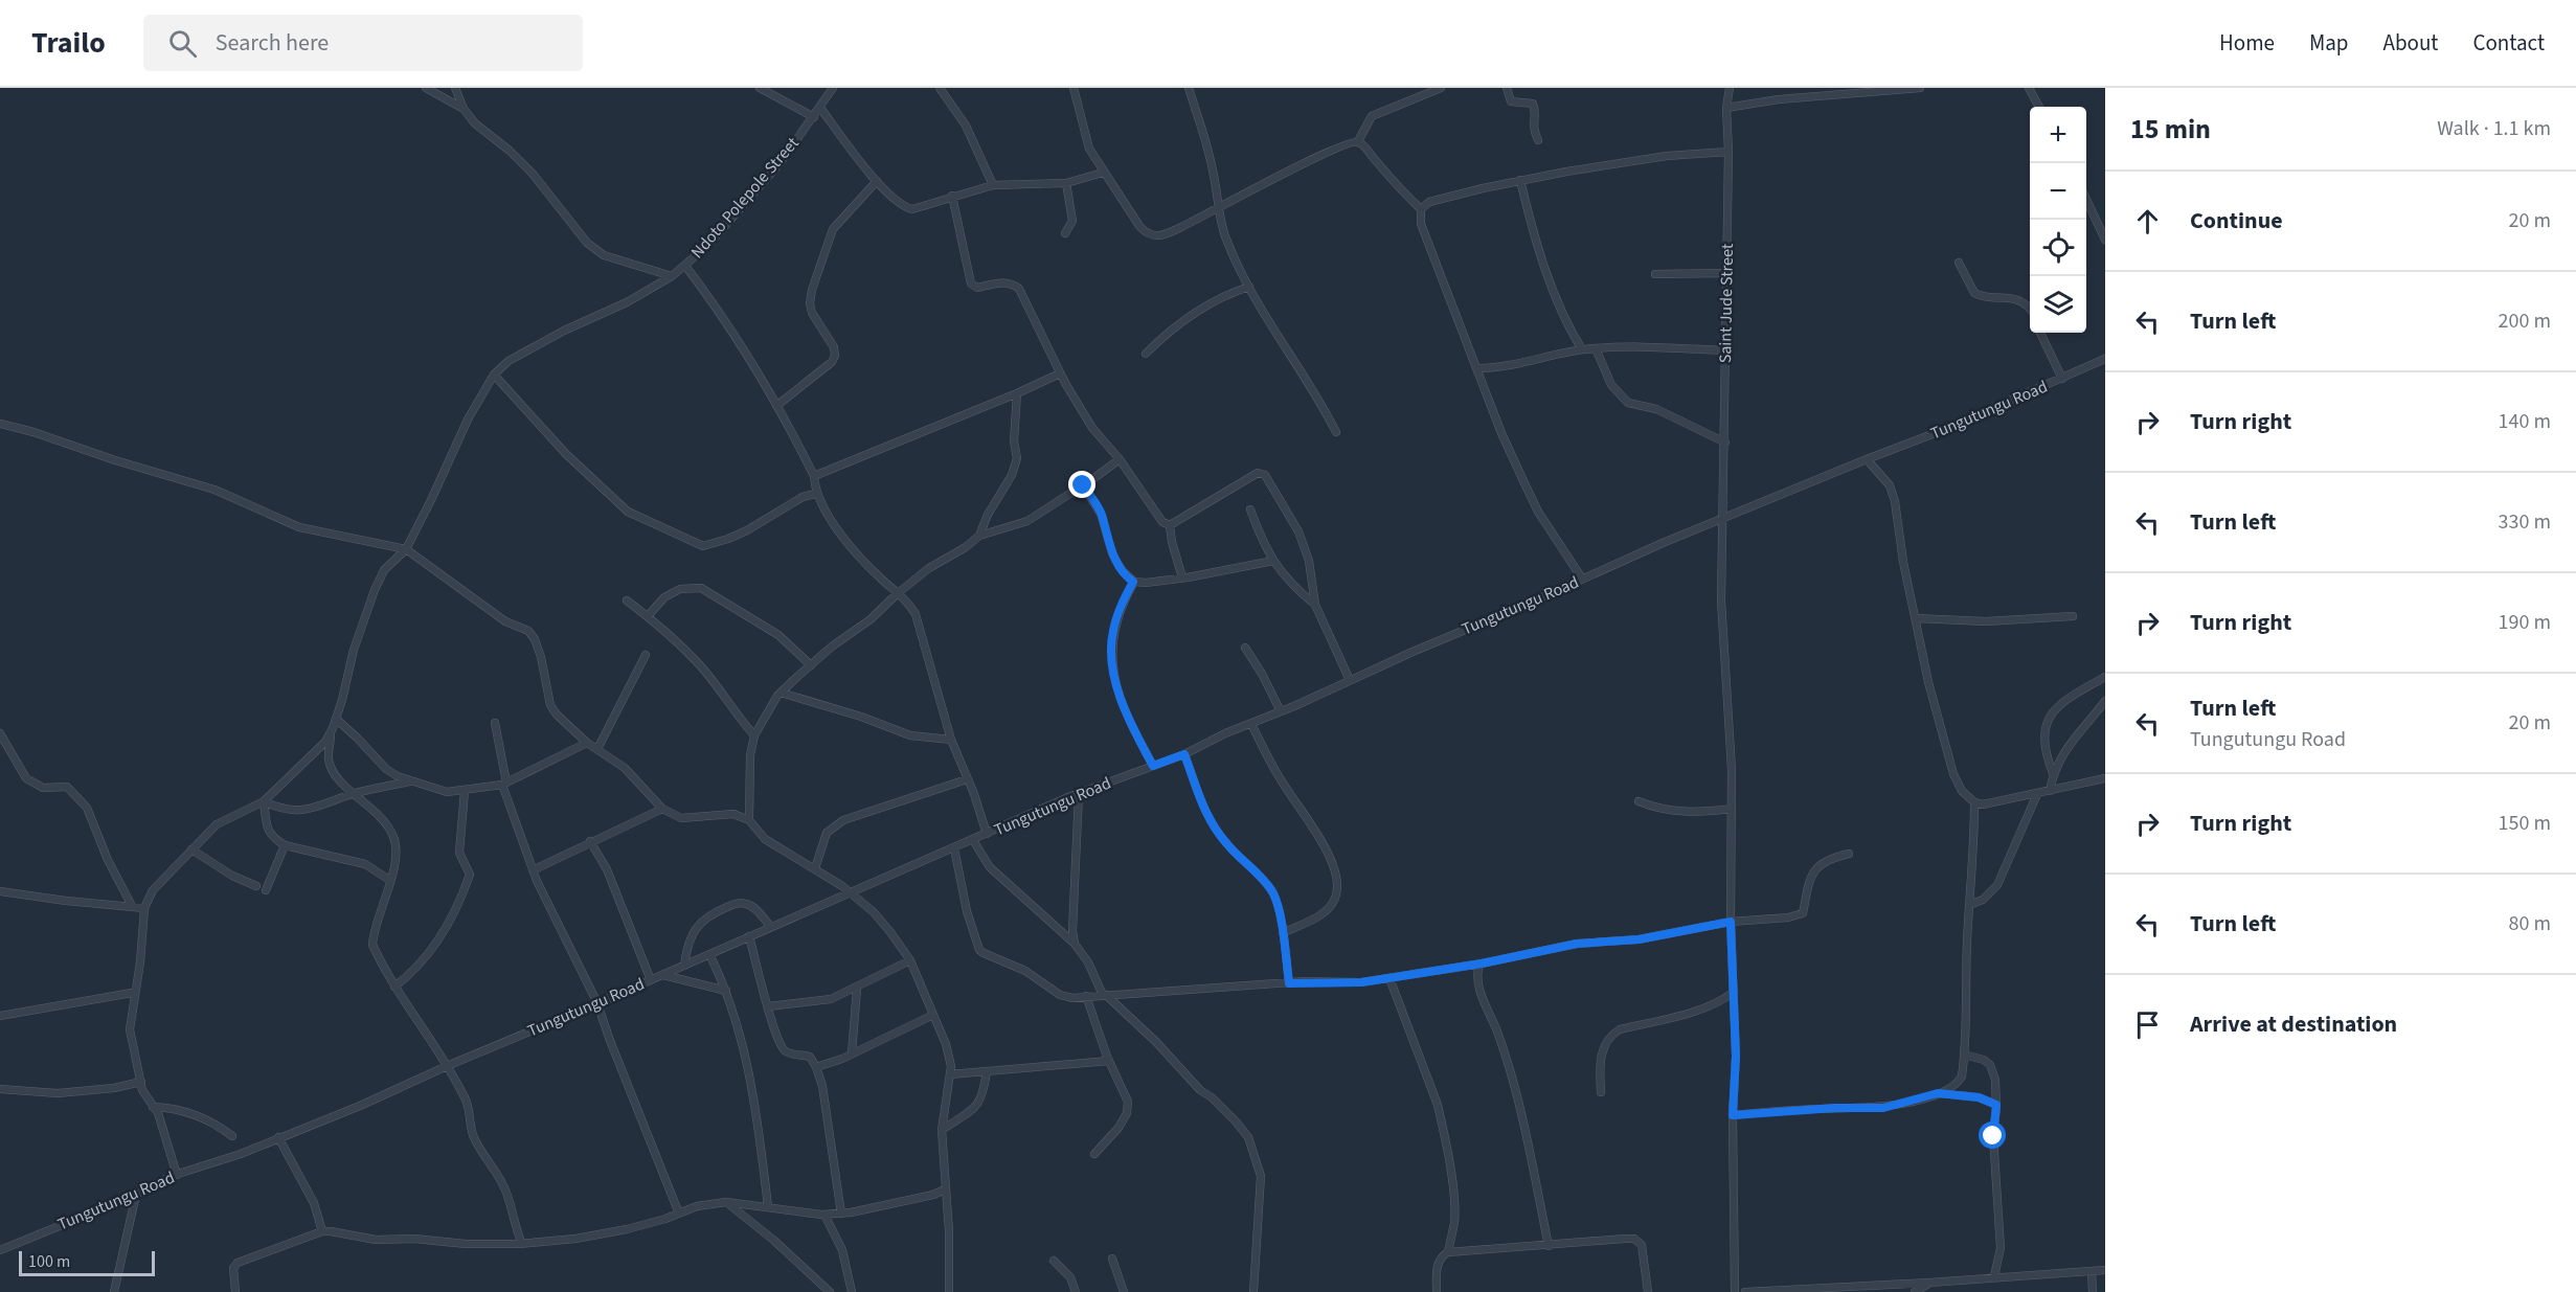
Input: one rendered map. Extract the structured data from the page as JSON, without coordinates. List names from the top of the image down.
{
  "streets": {
    "street": ["Ndoto Polepole Street", "Saint Jude Street", "Tungutungu Road"]
  },
  "crossings": [
    ["Saint Jude Street", "Tungutungu Road"]
  ],
  "scale_bar": "100 m",
  "page": {
    "header": "Trailo",
    "search": "Search here",
    "nav": [
      "Home",
      "Map",
      "About",
      "Contact"
    ],
    "heading": ["15 min", "Walk · 1.1 km"],
    "map_buttons": ["+", "−"],
    "list": [
      ["Continue", "20 m"],
      ["Turn left", "200 m"],
      ["Turn right", "140 m"],
      ["Turn left", "330 m"],
      ["Turn right", "190 m"],
      ["Turn left", "Tungutungu Road", "20 m"],
      ["Turn right", "150 m"],
      ["Turn left", "80 m"],
      "Arrive at destination"
    ],
    "scale": "100 m"
  }
}
